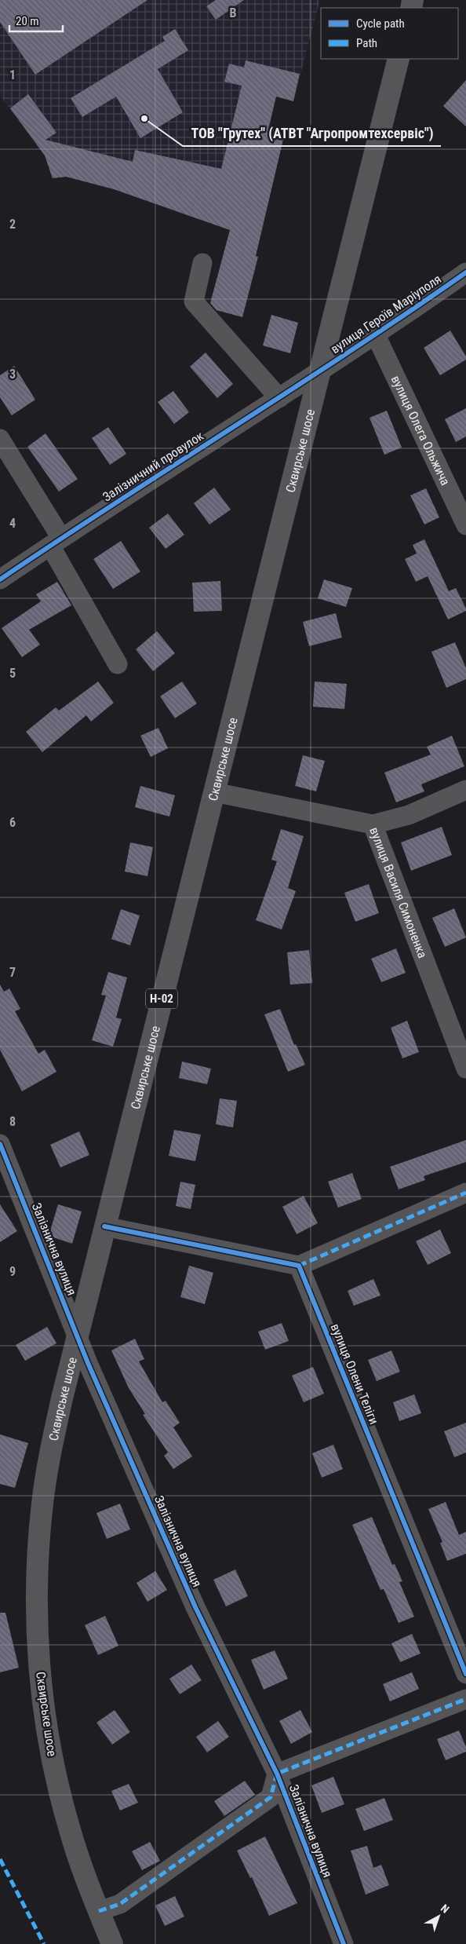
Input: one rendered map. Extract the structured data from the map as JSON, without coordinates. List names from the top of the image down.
{
  "streets": {
    "main road": ["Сквирське шосе", "Н-02"],
    "street": [
      "вулиця Героїв Маріуполя",
      "вулиця Олега Ольжича",
      "Залізничний провулок",
      "вулиця Василя Симоненка",
      "Залізнична вулиця",
      "вулиця Олени Теліги"
    ]
  },
  "crossings": [
    ["вулиця Героїв Маріуполя", "вулиця Олега Ольжича"],
    ["вулиця Героїв Маріуполя", "Сквирське шосе"],
    ["вулиця Героїв Маріуполя", "Залізничний провулок"],
    ["Сквирське шосе", "Залізничний провулок"],
    ["Сквирське шосе", "вулиця Василя Симоненка"],
    ["Сквирське шосе", "Залізнична вулиця"]
  ],
  "places": ["ТОВ \"Грутех\" (АТВТ \"Агропромтехсервіс\")"],
  "legend": ["Cycle path", "Path"],
  "scale_bar": "20 m",
  "north": "top right",
  "grid": {
    "columns": ["B"],
    "rows": [
      "1",
      "2",
      "3",
      "4",
      "5",
      "6",
      "7",
      "8",
      "9"
    ]
  }
}
